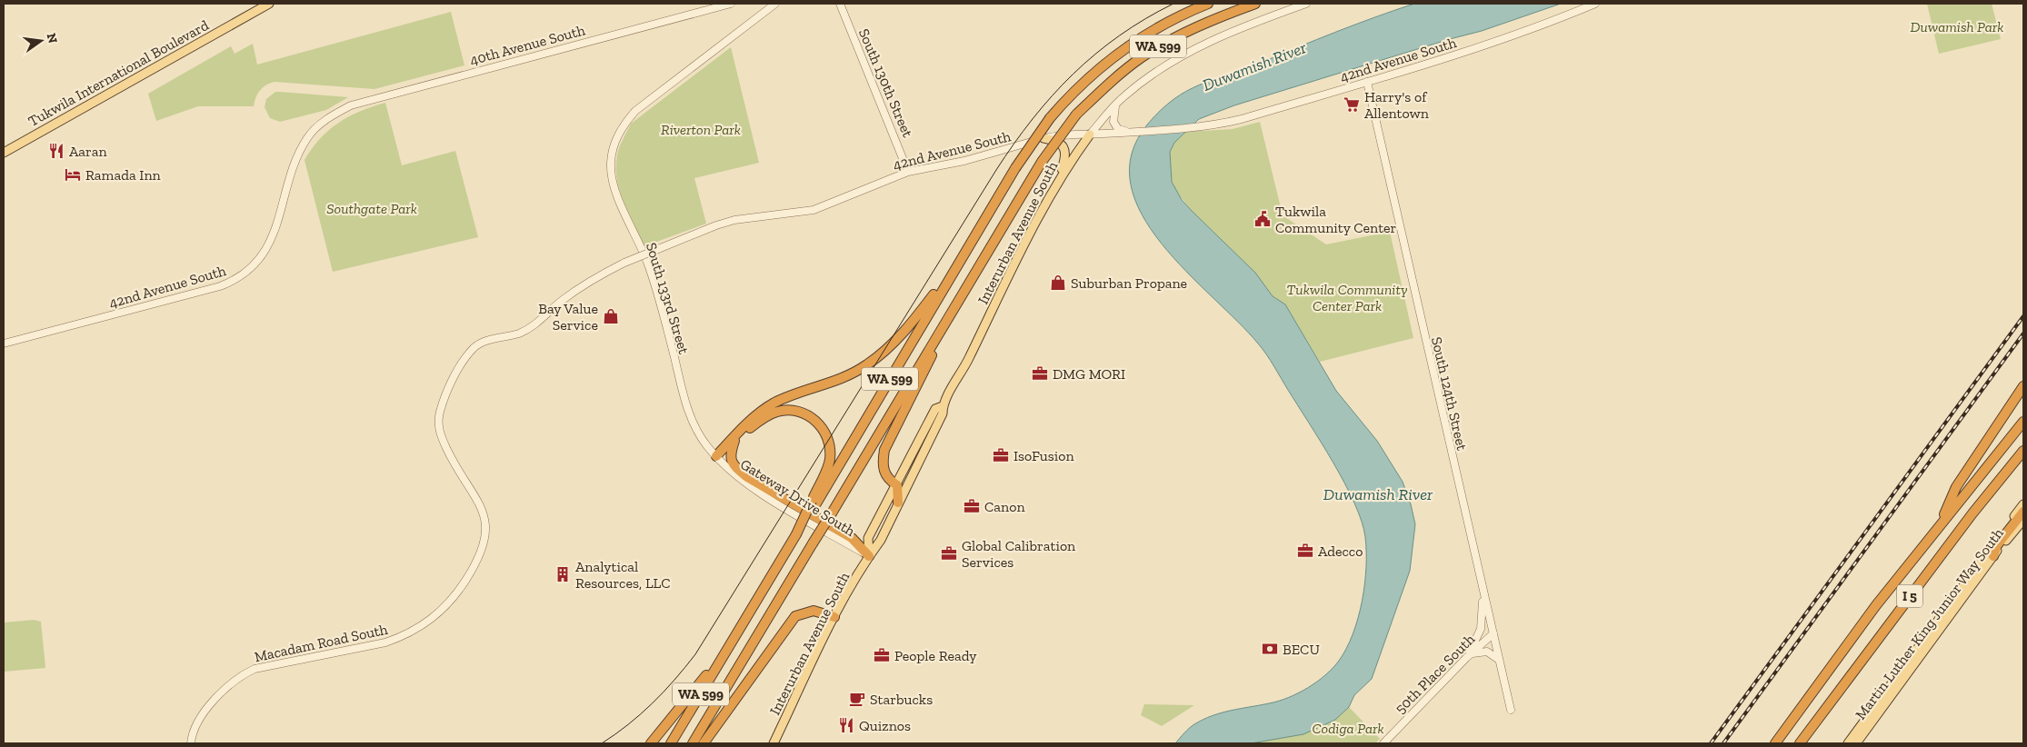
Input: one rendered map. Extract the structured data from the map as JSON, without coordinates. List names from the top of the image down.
{
  "streets": {
    "highway": ["WA 599", "I 5"],
    "main road": ["Tukwila International Boulevard", "Interurban Avenue South", "Martin Luther King Junior Way South"],
    "street": [
      "40th Avenue South",
      "42nd Avenue South",
      "South 130th Street",
      "South 133rd Street",
      "South 124th Street",
      "Gateway Drive South",
      "Macadam Road South",
      "50th Place South"
    ]
  },
  "crossings": [
    ["40th Avenue South", "42nd Avenue South"],
    ["42nd Avenue South", "South 130th Street"],
    ["42nd Avenue South", "Interurban Avenue South"],
    ["42nd Avenue South", "South 124th Street"],
    ["42nd Avenue South", "Macadam Road South"],
    ["Interurban Avenue South", "Gateway Drive South"],
    ["South 133rd Street", "Gateway Drive South"],
    ["South 124th Street", "50th Place South"]
  ],
  "water": ["Duwamish River"],
  "parks": [
    "Duwamish Park",
    "Riverton Park",
    "Southgate Park",
    "Tukwila Community Center Park",
    "Codiga Park"
  ],
  "places": {
    "supermarket": ["Harry's of Allentown"],
    "restaurant": ["Aaran", "Quiznos"],
    "hotel": ["Ramada Inn"],
    "public building": ["Tukwila Community Center"],
    "shop": ["Suburban Propane", "Bay Value Service"],
    "office": [
      "DMG MORI",
      "IsoFusion",
      "Canon",
      "Adecco",
      "Global Calibration Services",
      "People Ready"
    ],
    "building": ["Analytical Resources, LLC"],
    "bank": ["BECU"],
    "cafe": ["Starbucks"]
  },
  "north": "right"
}
